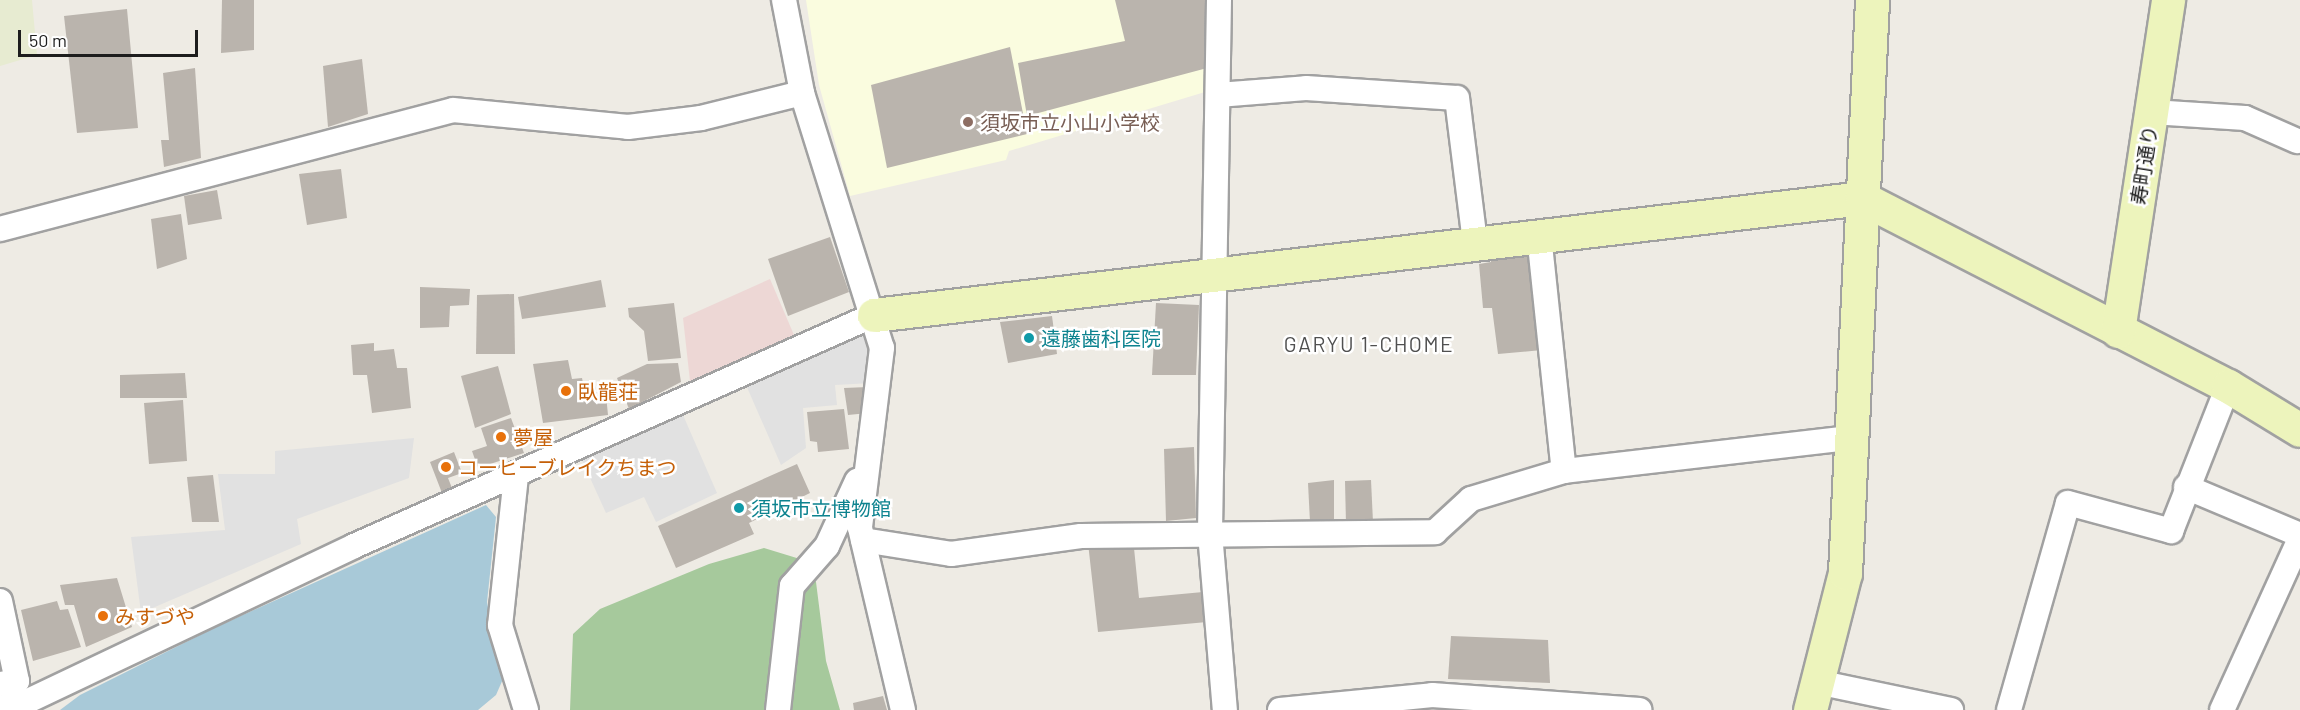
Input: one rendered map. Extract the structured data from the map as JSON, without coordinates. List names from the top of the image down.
{
  "streets": {
    "street": ["寿町通り"]
  },
  "districts": ["GARYU 1-CHOME"],
  "places": [
    "須坂市立小山小学校",
    "遠藤歯科医院",
    "臥龍荘",
    "夢屋",
    "コーヒーブレイクちまつ",
    "須坂市立博物館",
    "みすづや"
  ],
  "scale_bar": "50 m"
}
